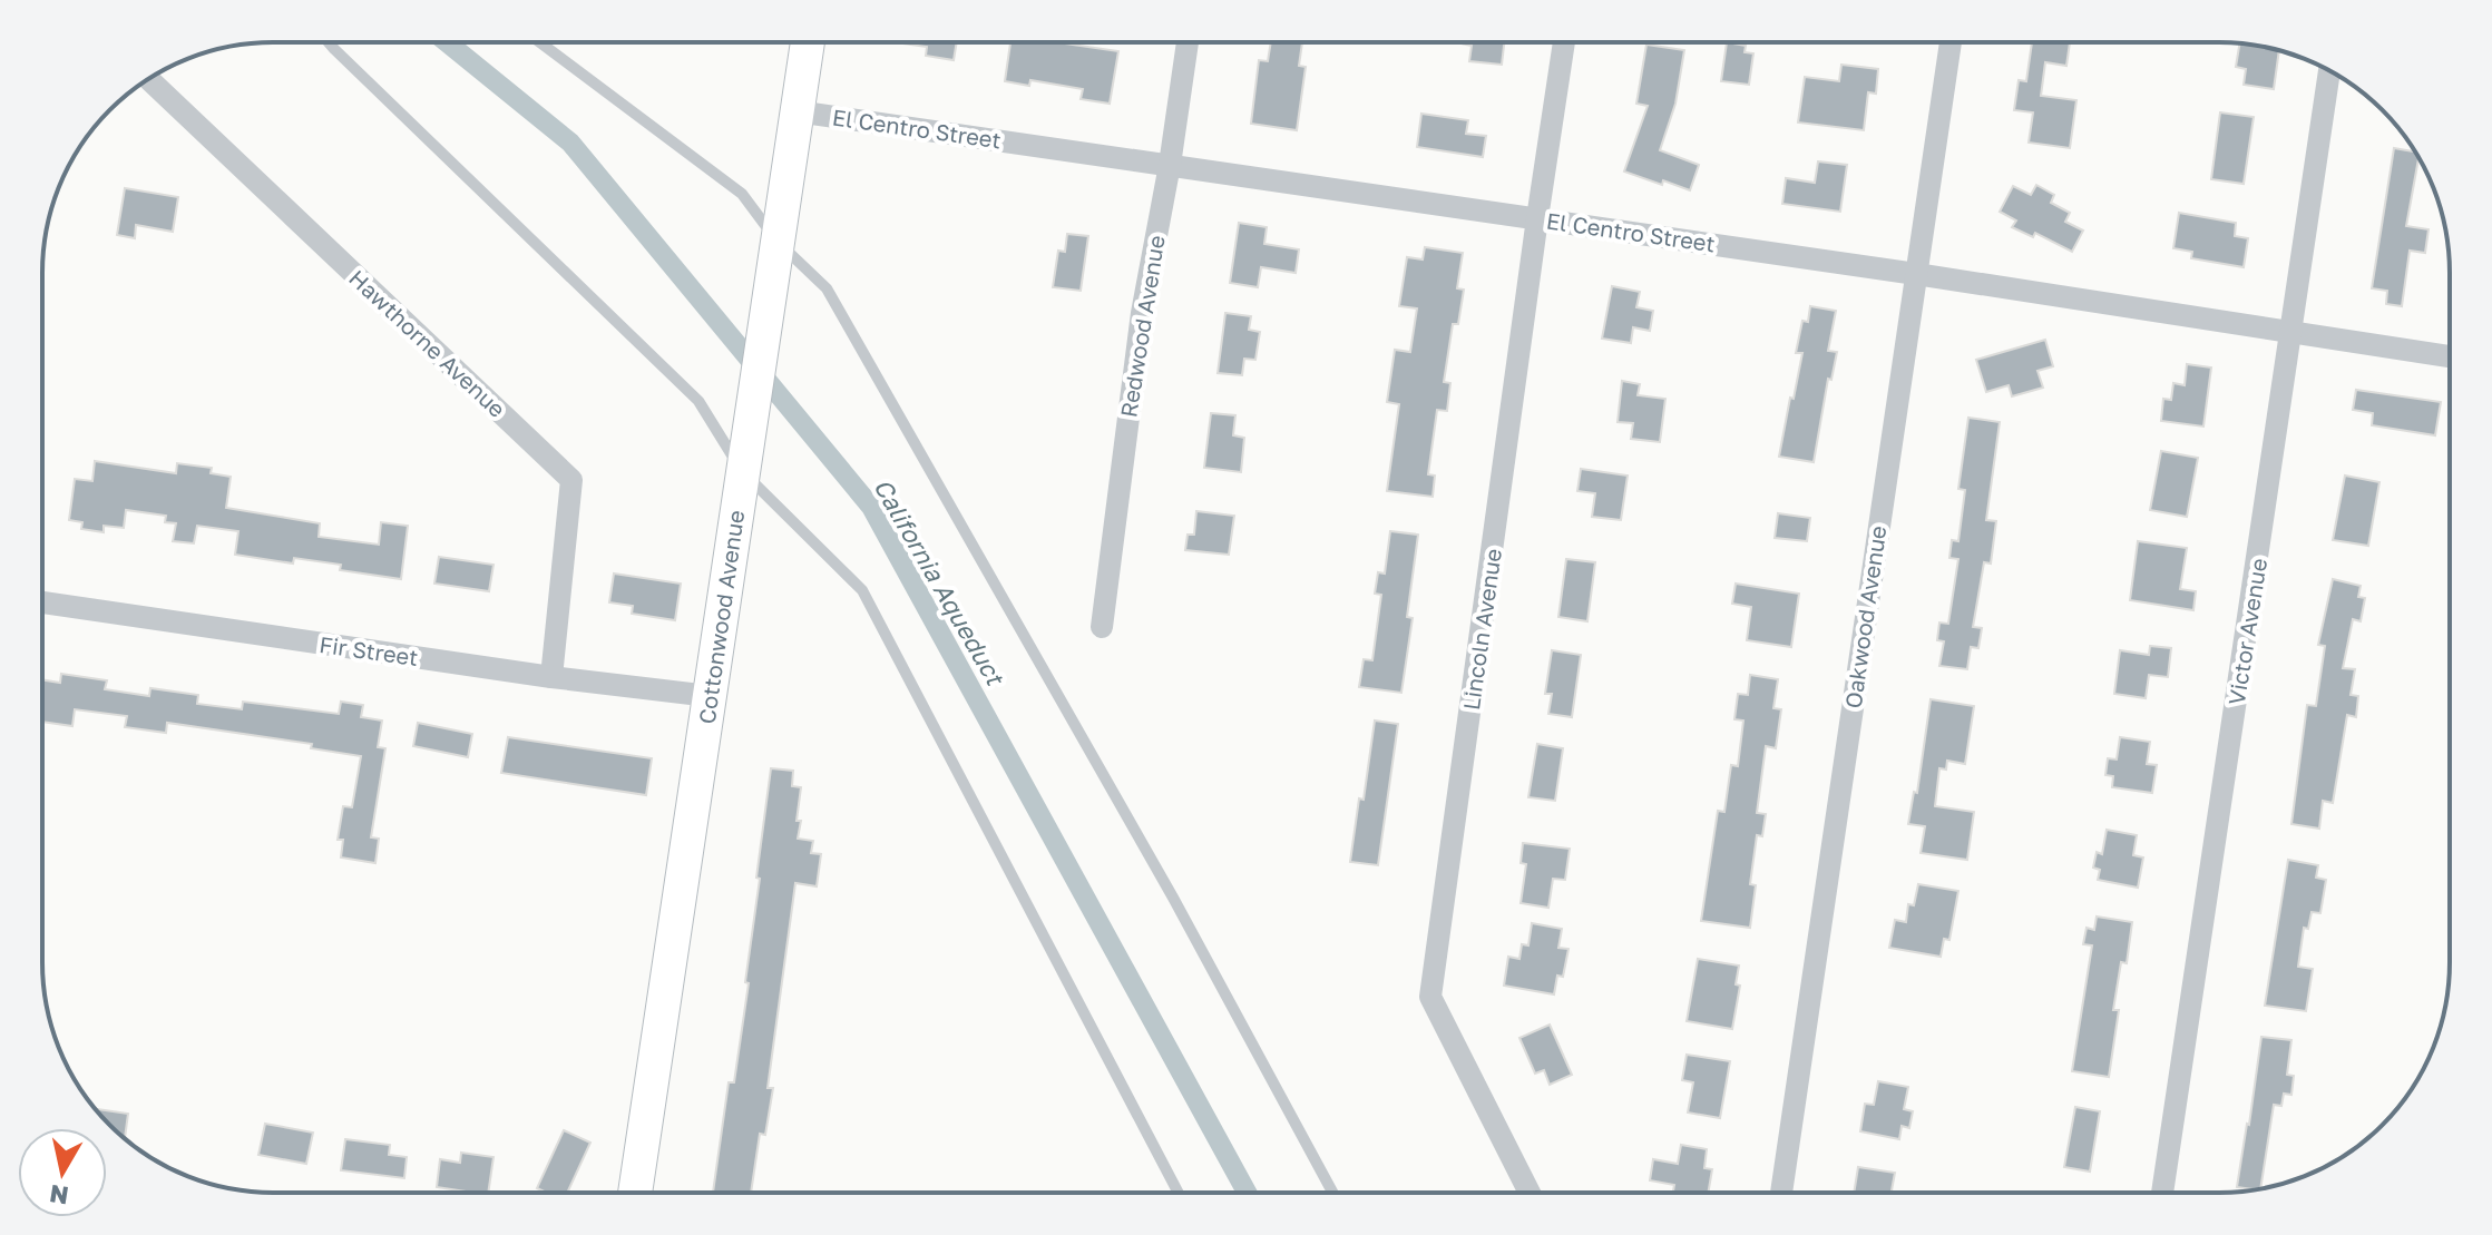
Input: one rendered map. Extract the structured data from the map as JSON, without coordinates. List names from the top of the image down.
{
  "streets": {
    "street": [
      "El Centro Street",
      "Redwood Avenue",
      "Hawthorne Avenue",
      "Cottonwood Avenue",
      "Oakwood Avenue",
      "Lincoln Avenue",
      "Victor Avenue",
      "Fir Street"
    ]
  },
  "crossings": [
    ["El Centro Street", "Redwood Avenue"],
    ["El Centro Street", "Cottonwood Avenue"],
    ["El Centro Street", "Oakwood Avenue"],
    ["El Centro Street", "Lincoln Avenue"],
    ["El Centro Street", "Victor Avenue"],
    ["Hawthorne Avenue", "Fir Street"],
    ["Cottonwood Avenue", "Fir Street"]
  ],
  "water": ["California Aqueduct"],
  "north": "bottom"
}
